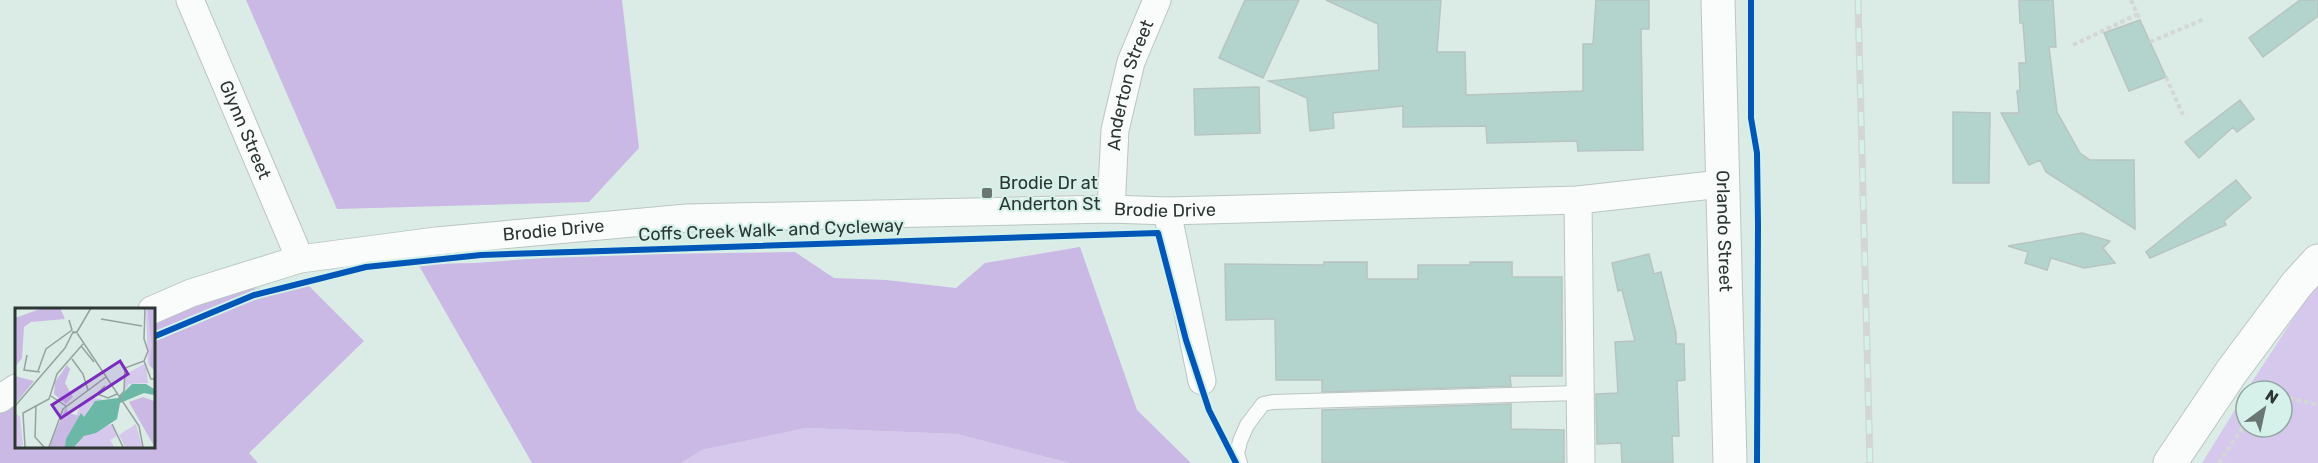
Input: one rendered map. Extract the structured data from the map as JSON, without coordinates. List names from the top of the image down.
{
  "streets": {
    "street": [
      "Anderton Street",
      "Glynn Street",
      "Brodie Drive",
      "Orlando Street"
    ],
    "cycle path": ["Coffs Creek Walk- and Cycleway"]
  },
  "crossings": [
    ["Anderton Street", "Brodie Drive"],
    ["Glynn Street", "Brodie Drive"],
    ["Brodie Drive", "Orlando Street"]
  ],
  "places": {
    "transit": ["Brodie Dr at Anderton St"]
  },
  "north": "top right"
}
